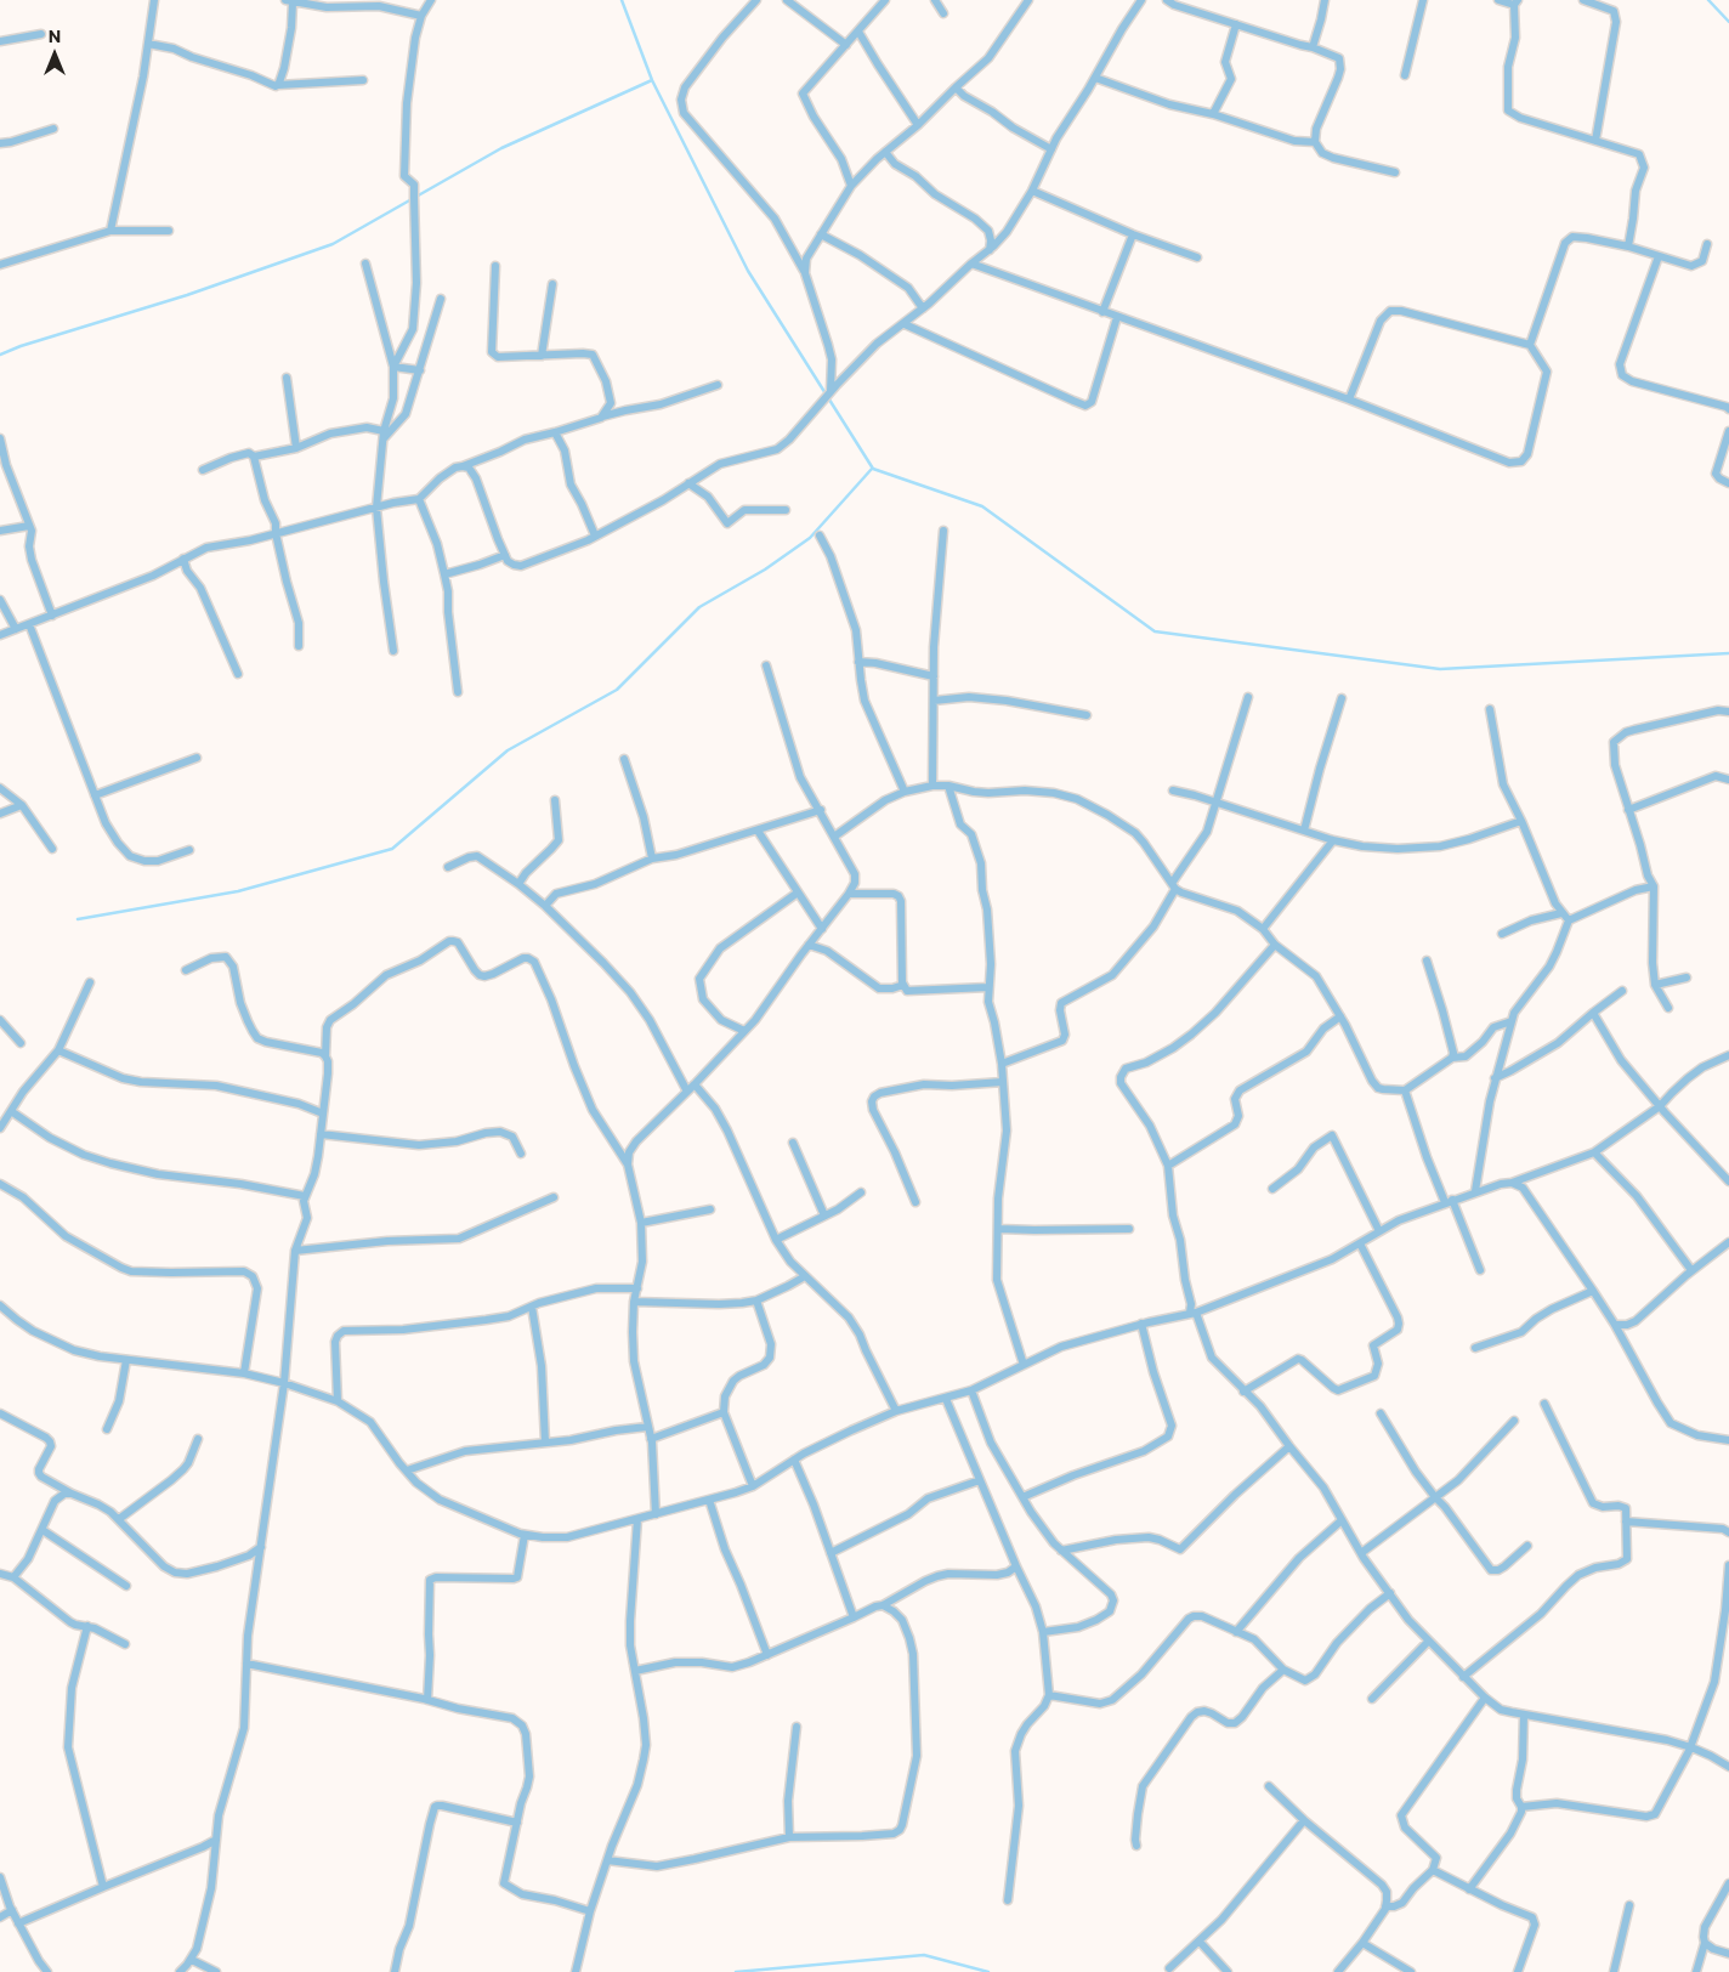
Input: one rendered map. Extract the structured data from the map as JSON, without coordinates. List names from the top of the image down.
{
  "north": "top"
}
